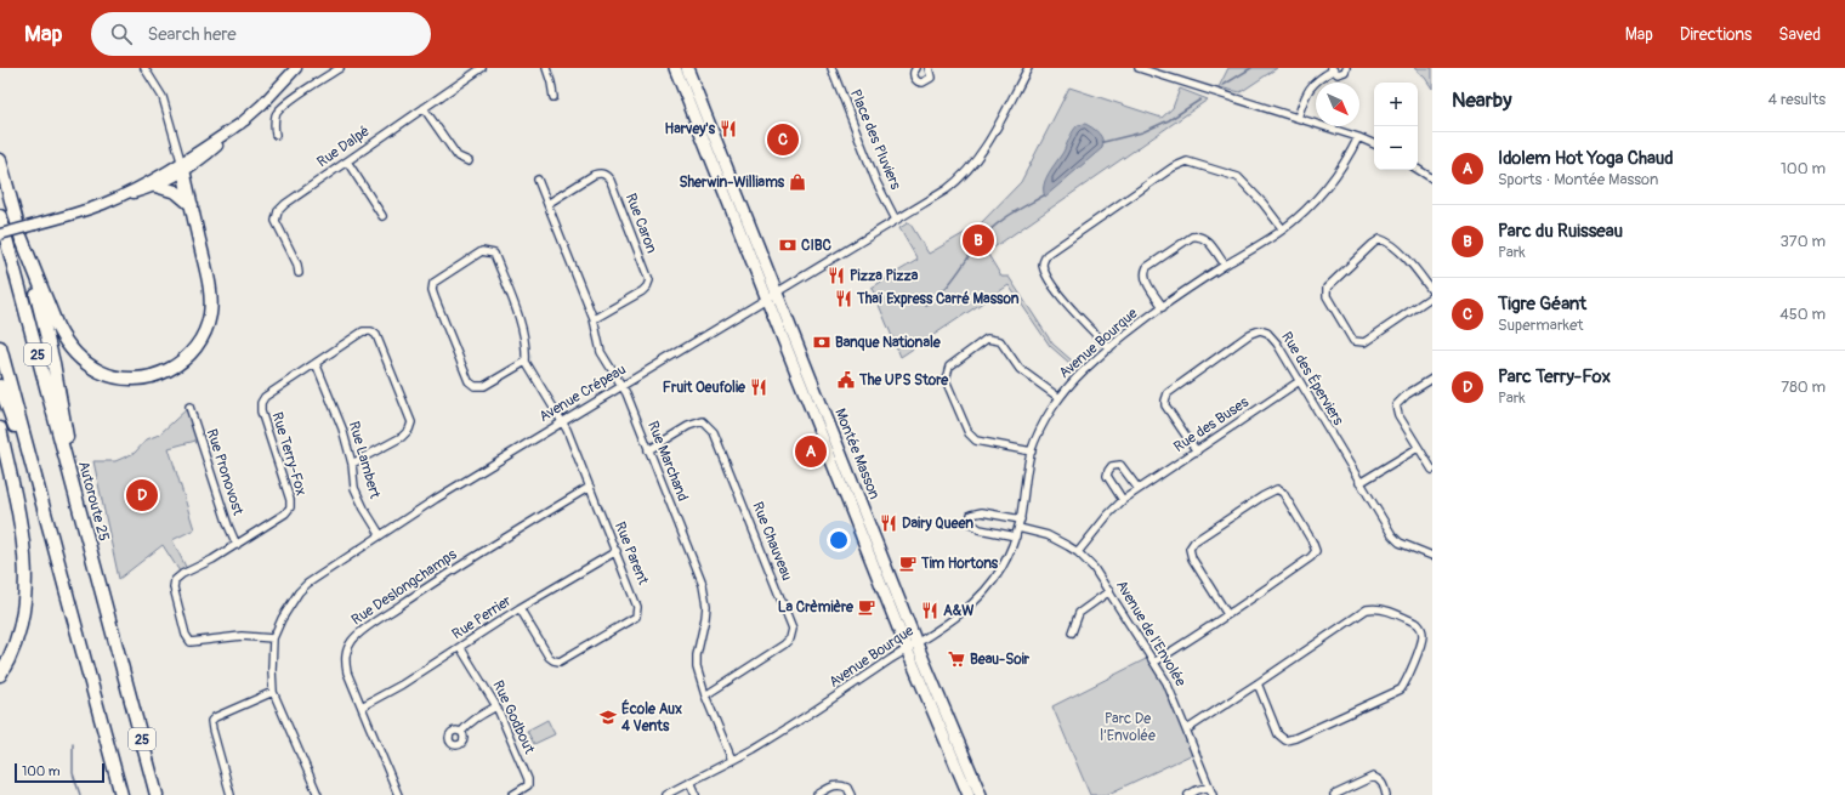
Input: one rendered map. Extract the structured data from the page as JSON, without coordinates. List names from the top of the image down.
{
  "streets": {
    "highway": ["25", "Autoroute 25"],
    "main road": ["Montée Masson"],
    "street": [
      "Place des Pluviers",
      "Rue Dalpé",
      "Rue Caron",
      "Avenue Bourque",
      "Rue des Éperviers",
      "Avenue Crépeau",
      "Rue des Buses",
      "Rue Terry-Fox",
      "Rue Lambert",
      "Rue Marchand",
      "Rue Pronovost",
      "Rue Chauveau",
      "Rue Parent",
      "Rue Deslongchamps",
      "Rue Perrier",
      "Avenue de l'Envolée",
      "Rue Godbout"
    ]
  },
  "crossings": [
    ["Place des Pluviers", "Avenue Crépeau"],
    ["Rue Caron", "Rue Marchand"],
    ["Avenue Bourque", "Montée Masson"],
    ["Avenue Bourque", "Rue Marchand"],
    ["Avenue Bourque", "Avenue de l'Envolée"],
    ["Rue des Éperviers", "Rue des Buses"],
    ["Avenue Crépeau", "Rue Terry-Fox"],
    ["Avenue Crépeau", "Montée Masson"],
    ["Avenue Crépeau", "Rue Lambert"],
    ["Avenue Crépeau", "Rue Marchand"],
    ["Avenue Crépeau", "Rue Parent"],
    ["Rue des Buses", "Avenue de l'Envolée"],
    ["Rue Terry-Fox", "Rue Lambert"],
    ["Rue Terry-Fox", "Rue Pronovost"],
    ["Rue Marchand", "Rue Chauveau"],
    ["Rue Parent", "Rue Deslongchamps"],
    ["Rue Parent", "Rue Perrier"],
    ["Rue Deslongchamps", "Rue Perrier"],
    ["Rue Perrier", "Rue Godbout"]
  ],
  "parks": ["Parc De l’Envolée"],
  "places": {
    "restaurant": [
      "Harvey's",
      "Pizza Pizza",
      "Thaï Express Carré Masson",
      "Fruit Oeufolie",
      "Dairy Queen",
      "A&W"
    ],
    "shop": ["Sherwin-Williams"],
    "bank": ["CIBC", "Banque Nationale"],
    "public building": ["The UPS Store"],
    "cafe": ["Tim Hortons", "La Crèmière"],
    "supermarket": ["Beau-Soir"],
    "school or university": ["École Aux 4 Vents"]
  },
  "scale_bar": "100 m",
  "north": "bottom right",
  "page": {
    "header": "Map",
    "search": "Search here",
    "nav": ["Map", "Directions", "Saved"],
    "heading": ["Nearby", "4 results"],
    "map_buttons": ["+", "−"],
    "pins": [
      "C",
      "B",
      "A",
      "D"
    ],
    "list": [
      {
        "mark": "A",
        "name": "Idolem Hot Yoga Chaud",
        "note": "Sports · Montée Masson",
        "value": "100 m"
      },
      {
        "mark": "B",
        "name": "Parc du Ruisseau",
        "note": "Park",
        "value": "370 m"
      },
      {
        "mark": "C",
        "name": "Tigre Géant",
        "note": "Supermarket",
        "value": "450 m"
      },
      {
        "mark": "D",
        "name": "Parc Terry-Fox",
        "note": "Park",
        "value": "780 m"
      }
    ],
    "scale": "100 m"
  }
}
